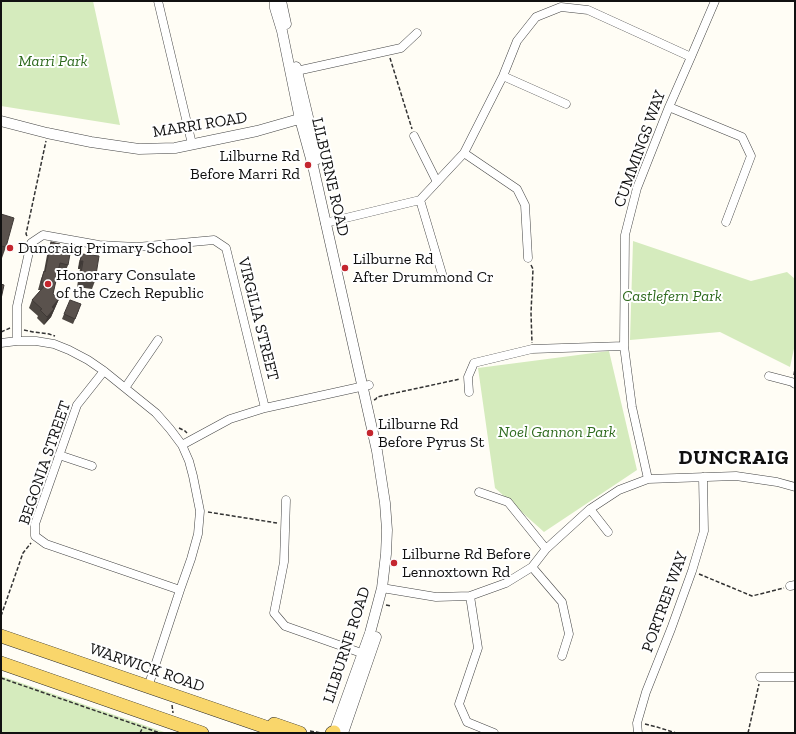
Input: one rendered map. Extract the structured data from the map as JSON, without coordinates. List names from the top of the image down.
{
  "streets": {
    "main road": ["WARWICK ROAD"],
    "street": [
      "MARRI ROAD",
      "CUMMINGS WAY",
      "LILBURNE ROAD",
      "VIRGILIA STREET",
      "BEGONIA STREET",
      "PORTREE WAY"
    ]
  },
  "crossings": [
    ["MARRI ROAD", "LILBURNE ROAD"]
  ],
  "districts": ["DUNCRAIG"],
  "parks": ["Marri Park", "Castlefern Park", "Noel Gannon Park"],
  "places": [
    "Lilburne Rd Before Marri Rd",
    "Duncraig Primary School",
    "Lilburne Rd After Drummond Cr",
    "Honorary Consulate of the Czech Republic",
    "Lilburne Rd Before Pyrus St",
    "Lilburne Rd Before Lennoxtown Rd"
  ]
}
